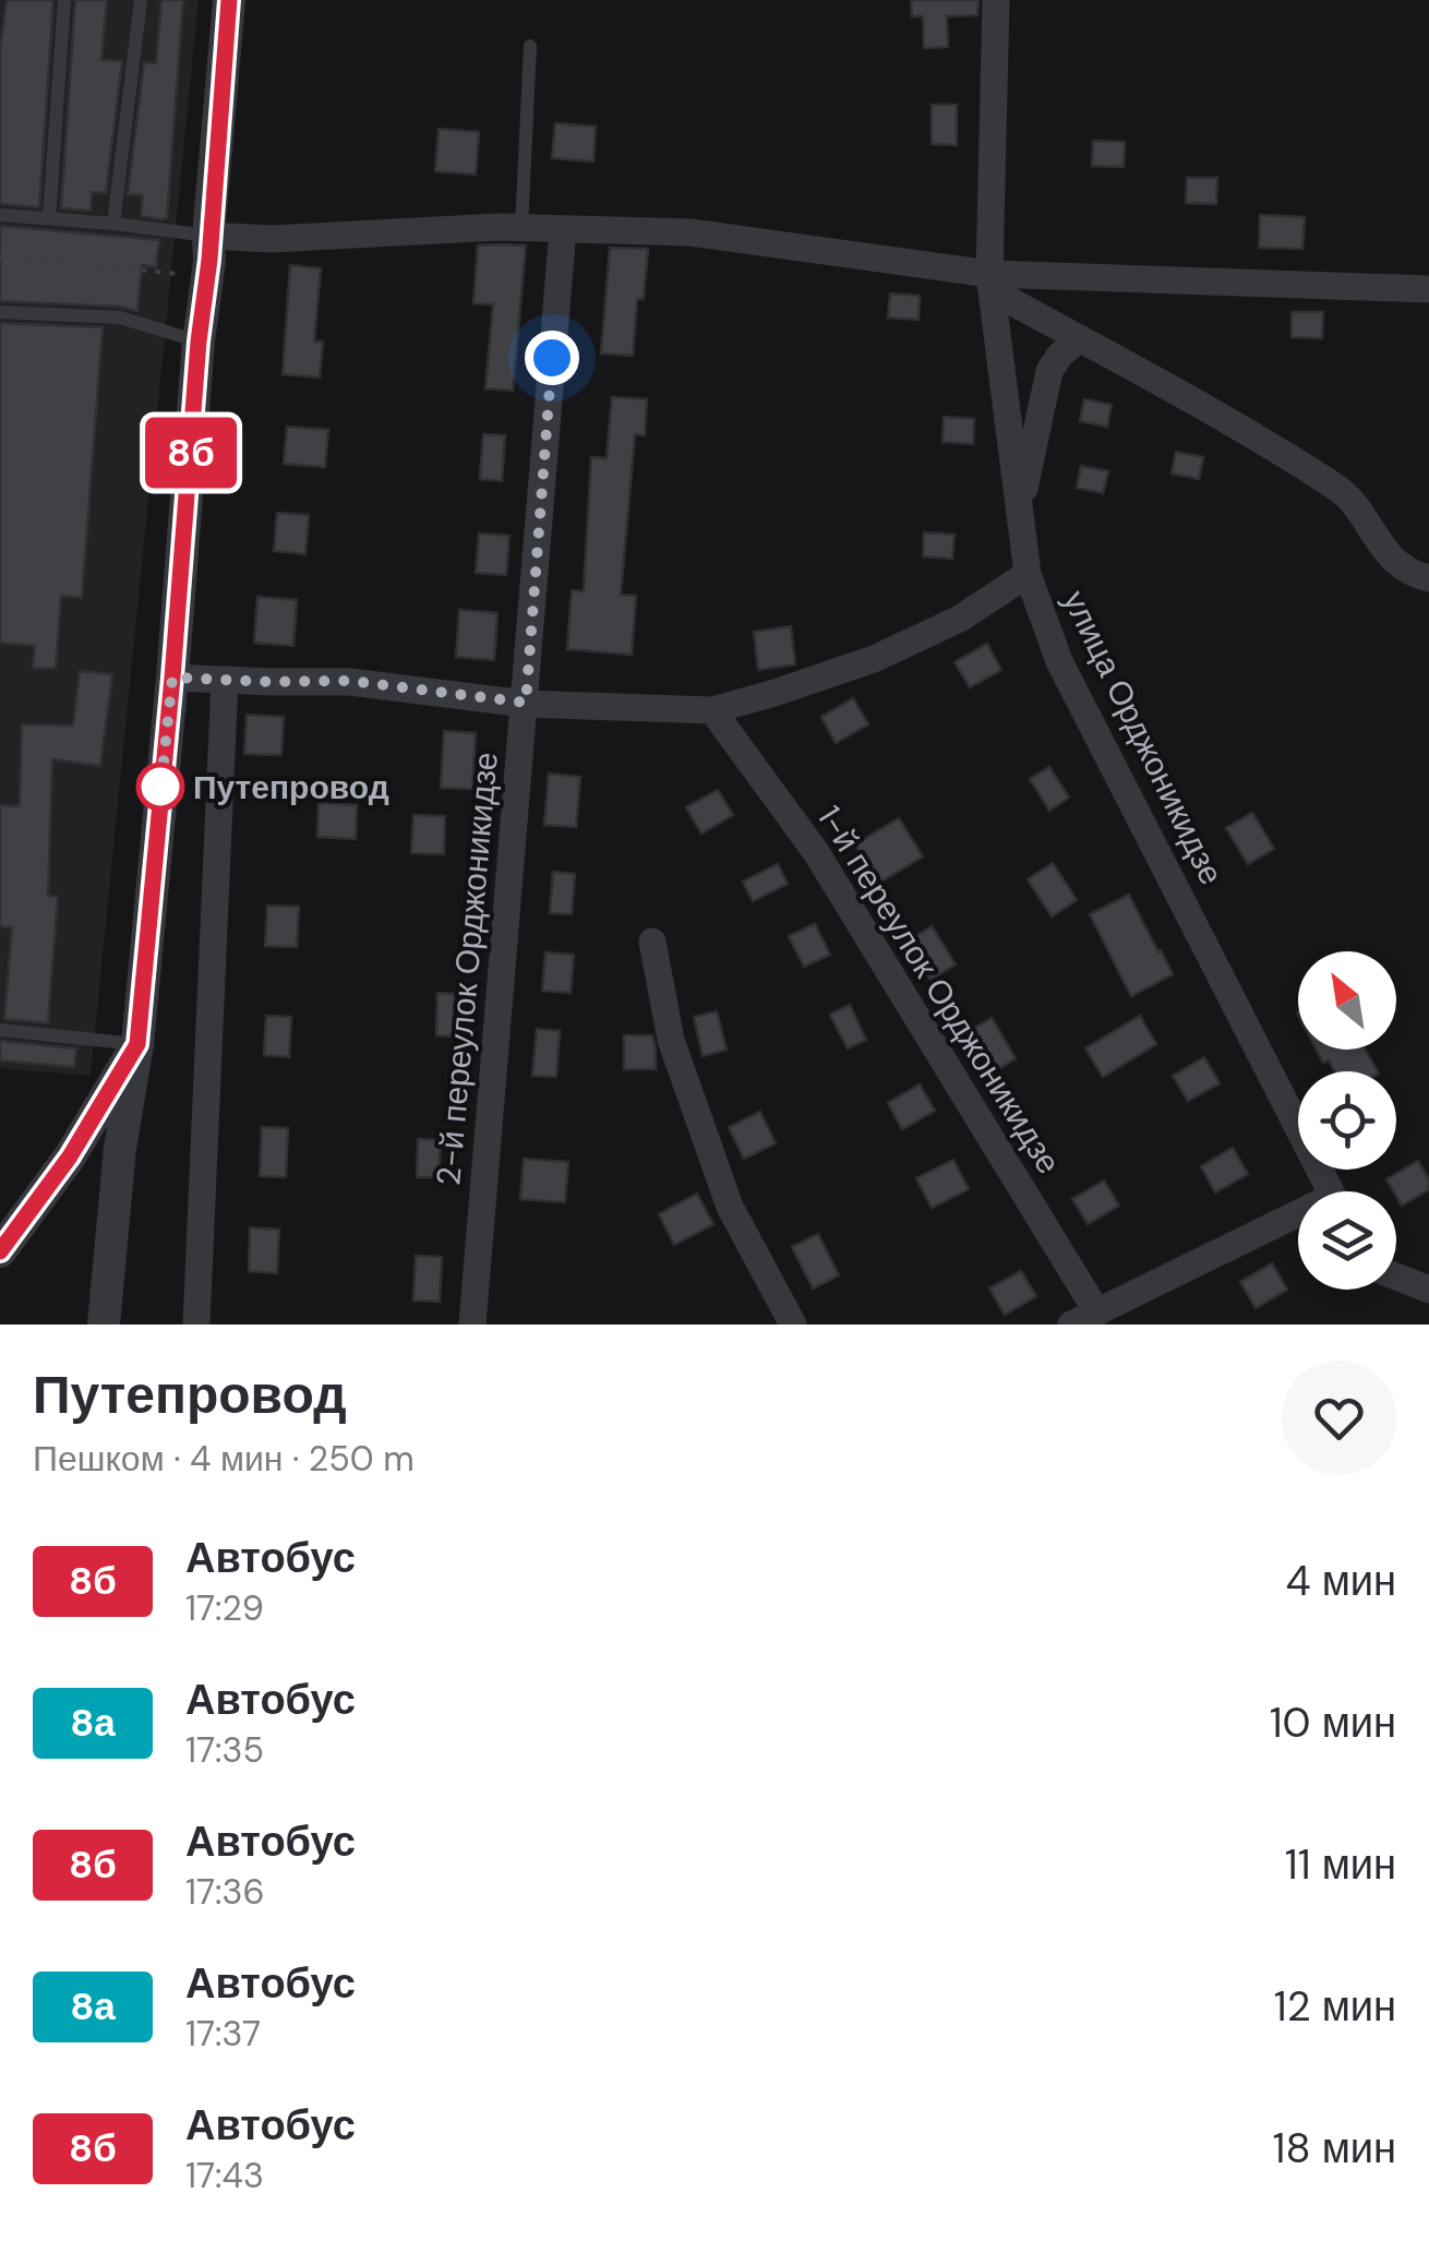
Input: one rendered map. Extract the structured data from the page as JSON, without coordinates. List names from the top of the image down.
{
  "streets": {
    "street": ["улица Орджоникидзе", "2-й переулок Орджоникидзе", "1-й переулок Орджоникидзе"]
  },
  "places": ["Путепровод"],
  "lines": ["bus line 8б"],
  "north": "top left",
  "page": {
    "on_map": "8б",
    "heading": ["Путепровод", "Пешком · 4 мин · 250 m"],
    "list": [
      {
        "mark": "8б",
        "name": "Автобус",
        "note": "17:29",
        "value": "4 мин"
      },
      {
        "mark": "8а",
        "name": "Автобус",
        "note": "17:35",
        "value": "10 мин"
      },
      {
        "mark": "8б",
        "name": "Автобус",
        "note": "17:36",
        "value": "11 мин"
      },
      {
        "mark": "8а",
        "name": "Автобус",
        "note": "17:37",
        "value": "12 мин"
      },
      {
        "mark": "8б",
        "name": "Автобус",
        "note": "17:43",
        "value": "18 мин"
      }
    ]
  }
}
